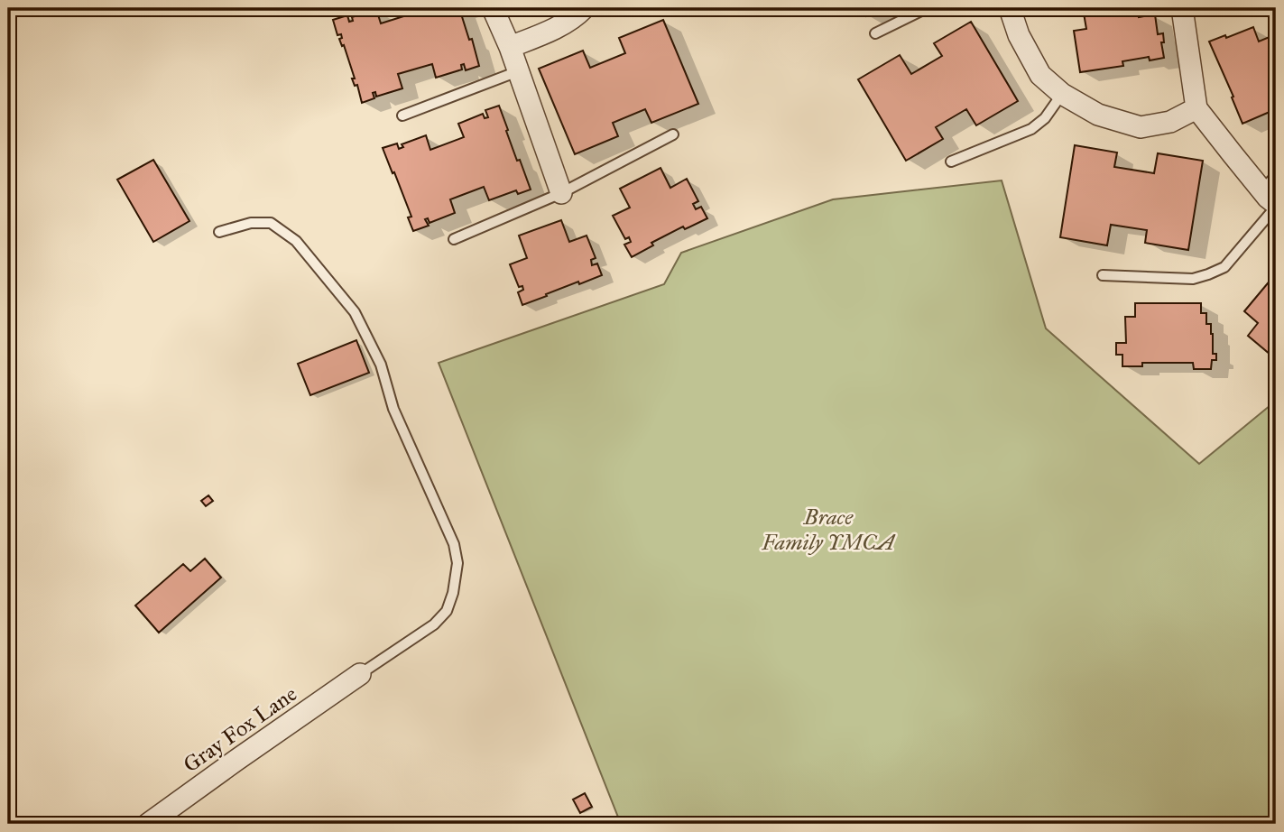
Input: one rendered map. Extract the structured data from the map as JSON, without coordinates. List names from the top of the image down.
{
  "streets": {
    "street": ["Gray Fox Lane"]
  },
  "parks": ["Brace Family YMCA"]
}
